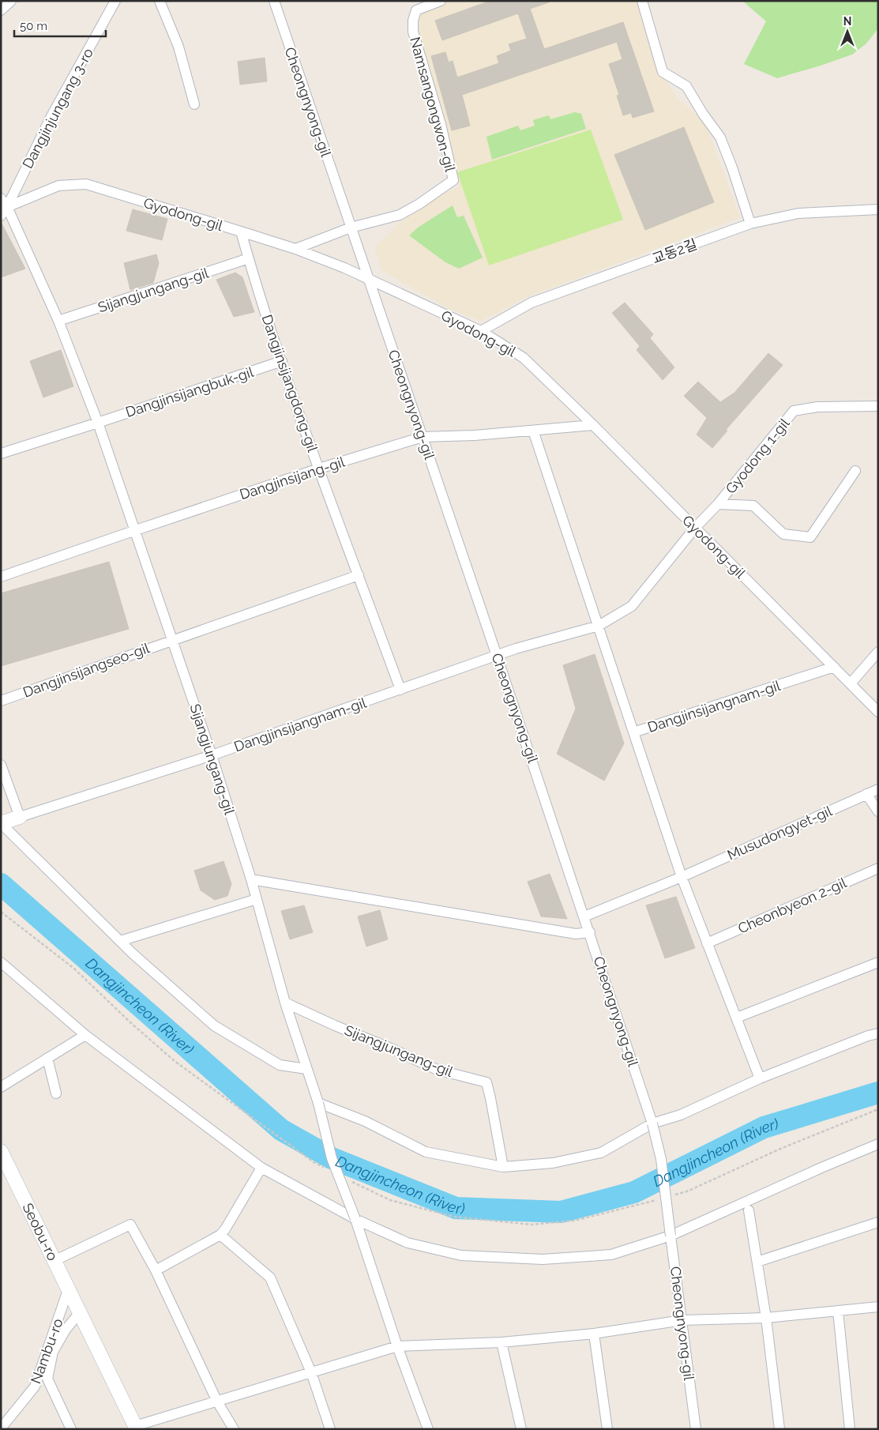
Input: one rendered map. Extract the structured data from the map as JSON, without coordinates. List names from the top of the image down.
{
  "streets": {
    "main road": ["Dangjinsijangnam-gil", "Seobu-ro"],
    "street": [
      "Cheongnyong-gil",
      "Namsangongwon-gil",
      "Dangjinjungang 3-ro",
      "Gyodong-gil",
      "교동2길",
      "Sijangjungang-gil",
      "Dangjinsijangdong-gil",
      "Dangjinsijangbuk-gil",
      "Gyodong 1-gil",
      "Dangjinsijang-gil",
      "Dangjinsijangseo-gil",
      "Musudongyet-gil",
      "Cheonbyeon 2-gil",
      "Nambu-ro"
    ]
  },
  "crossings": [
    ["Cheongnyong-gil", "Namsangongwon-gil"],
    ["Cheongnyong-gil", "Gyodong-gil"],
    ["Cheongnyong-gil", "Dangjinsijang-gil"],
    ["Cheongnyong-gil", "Dangjinsijangnam-gil"],
    ["Cheongnyong-gil", "Musudongyet-gil"],
    ["Dangjinjungang 3-ro", "Gyodong-gil"],
    ["Gyodong-gil", "교동2길"],
    ["Gyodong-gil", "Dangjinsijangdong-gil"],
    ["Gyodong-gil", "Gyodong 1-gil"],
    ["Gyodong-gil", "Dangjinsijang-gil"],
    ["Gyodong-gil", "Dangjinsijangnam-gil"],
    ["Sijangjungang-gil", "Dangjinsijangdong-gil"],
    ["Sijangjungang-gil", "Dangjinsijang-gil"],
    ["Sijangjungang-gil", "Dangjinsijangseo-gil"],
    ["Sijangjungang-gil", "Dangjinsijangnam-gil"],
    ["Dangjinsijangdong-gil", "Dangjinsijangbuk-gil"],
    ["Dangjinsijangdong-gil", "Dangjinsijang-gil"],
    ["Dangjinsijangdong-gil", "Dangjinsijangnam-gil"],
    ["Gyodong 1-gil", "Dangjinsijangnam-gil"],
    ["Dangjinsijang-gil", "Dangjinsijangnam-gil"],
    ["Seobu-ro", "Nambu-ro"]
  ],
  "water": ["Dangjincheon (River)"],
  "scale_bar": "50 m",
  "north": "top"
}
